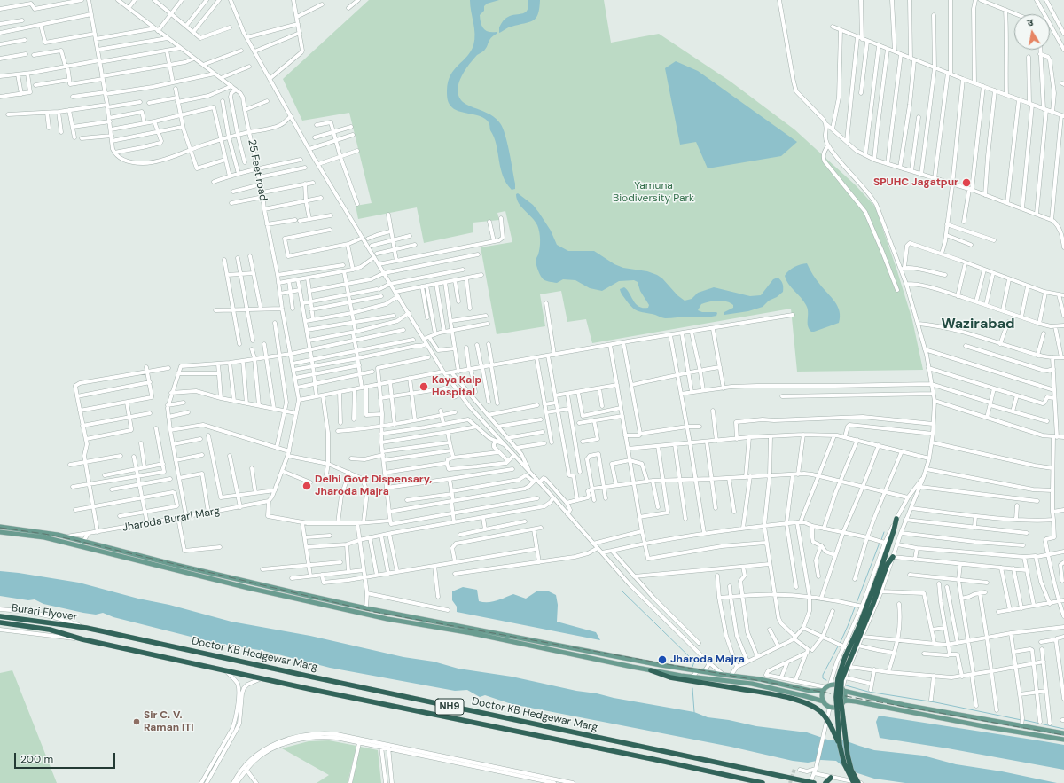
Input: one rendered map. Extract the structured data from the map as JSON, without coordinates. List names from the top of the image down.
{
  "streets": {
    "highway": ["Burari Flyover", "Doctor KB Hedgewar Marg", "NH9"],
    "street": ["25 Feet road", "Jharoda Burari Marg"]
  },
  "crossings": [
    ["Burari Flyover", "Doctor KB Hedgewar Marg"]
  ],
  "districts": ["Wazirabad"],
  "parks": ["Yamuna Biodiversity Park"],
  "places": [
    "SPUHC Jagatpur",
    "Kaya Kalp Hospital",
    "Delhi Govt Dispensary, Jharoda Majra",
    "Jharoda Majra",
    "Sir C. V. Raman ITI"
  ],
  "scale_bar": "200 m",
  "north": "top"
}
